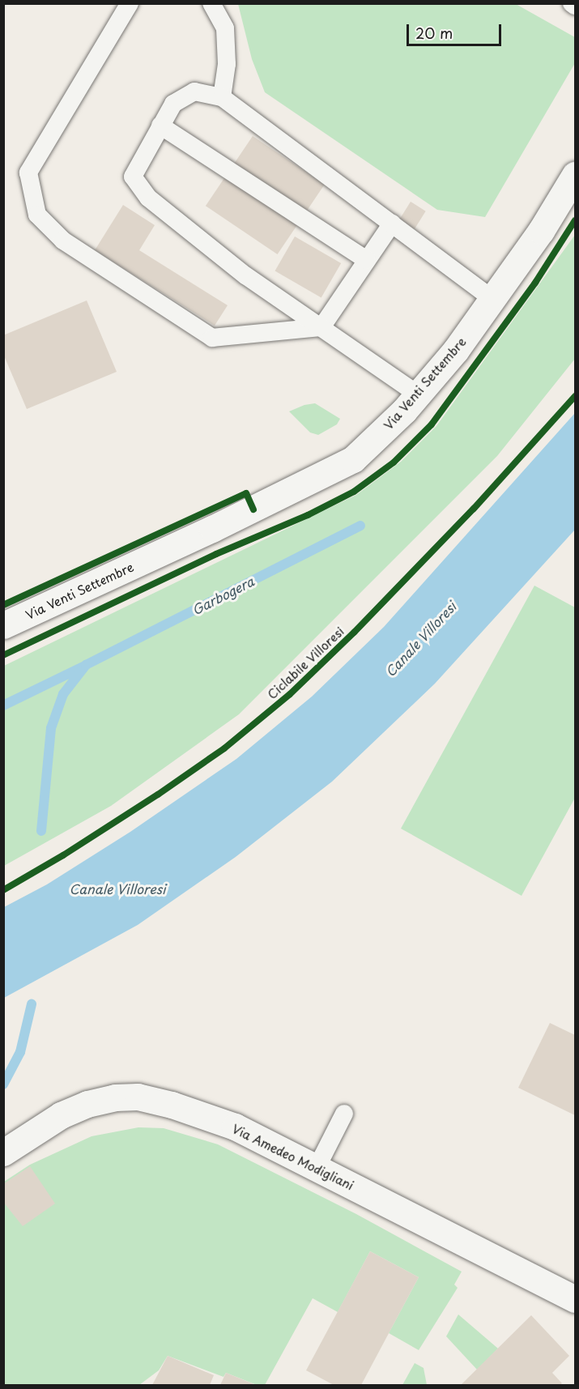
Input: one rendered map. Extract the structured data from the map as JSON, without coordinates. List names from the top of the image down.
{
  "streets": {
    "street": ["Via Venti Settembre", "Via Amedeo Modigliani"],
    "cycle path": ["Ciclabile Villoresi"]
  },
  "water": ["Garbogera", "Canale Villoresi"],
  "scale_bar": "20 m"
}
